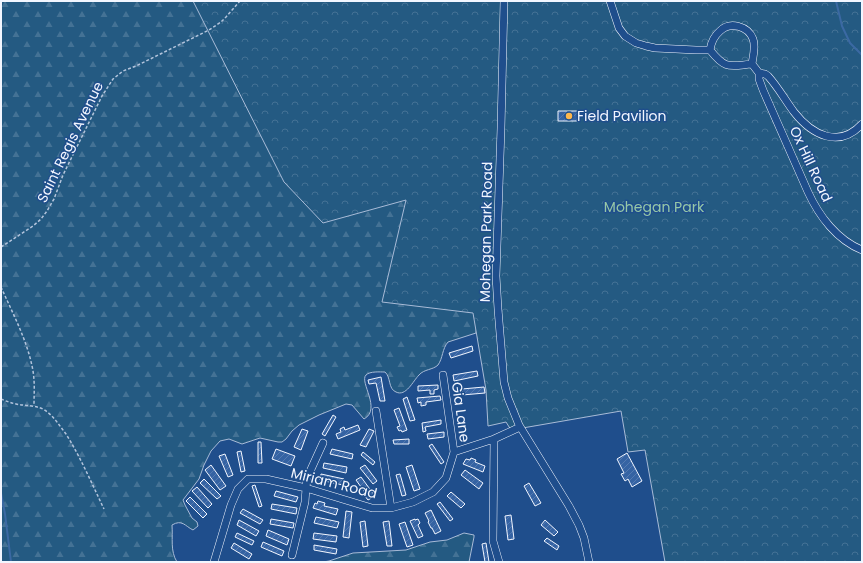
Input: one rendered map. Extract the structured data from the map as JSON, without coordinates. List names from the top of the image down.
{
  "streets": {
    "street": [
      "Ox Hill Road",
      "Mohegan Park Road",
      "Gia Lane",
      "Miriam Road"
    ],
    "path": ["Saint Regis Avenue"]
  },
  "crossings": [
    ["Gia Lane", "Miriam Road"]
  ],
  "parks": ["Mohegan Park"],
  "places": ["Field Pavilion"]
}
